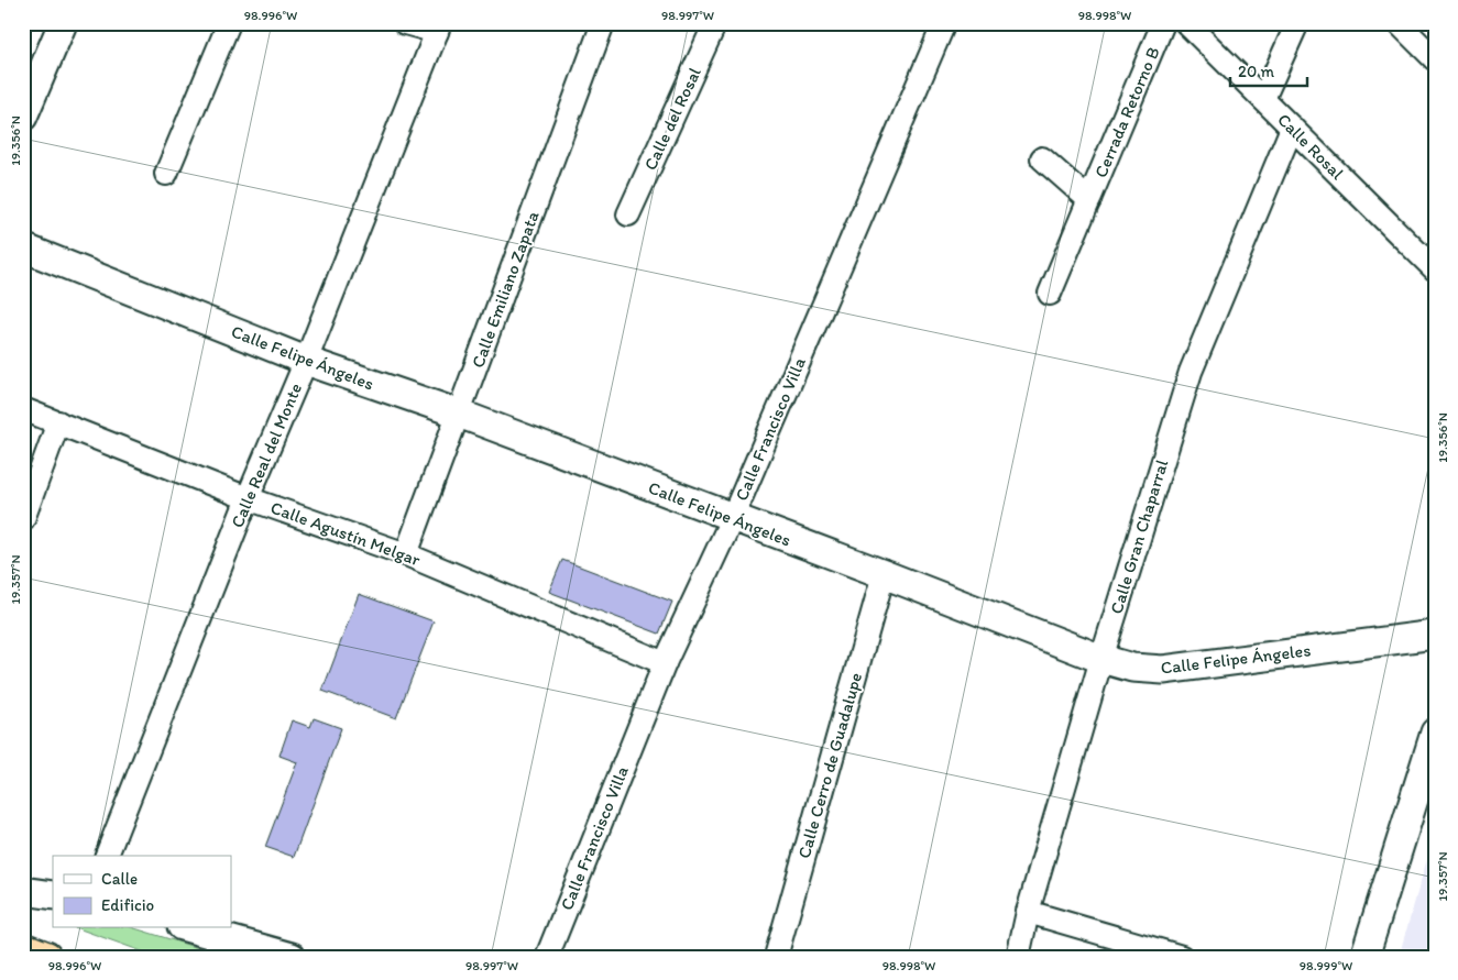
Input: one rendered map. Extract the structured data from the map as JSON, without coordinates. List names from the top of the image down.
{
  "streets": {
    "street": [
      "Cerrada Retorno B",
      "Calle del Rosal",
      "Calle Rosal",
      "Calle Emiliano Zapata",
      "Calle Felipe Ángeles",
      "Calle Francisco Villa",
      "Calle Real del Monte",
      "Calle Agustín Melgar",
      "Calle Gran Chaparral",
      "Calle Cerro de Guadalupe"
    ]
  },
  "crossings": [
    ["Calle Rosal", "Calle Gran Chaparral"],
    ["Calle Emiliano Zapata", "Calle Felipe Ángeles"],
    ["Calle Emiliano Zapata", "Calle Agustín Melgar"],
    ["Calle Felipe Ángeles", "Calle Francisco Villa"],
    ["Calle Felipe Ángeles", "Calle Real del Monte"],
    ["Calle Felipe Ángeles", "Calle Gran Chaparral"],
    ["Calle Felipe Ángeles", "Calle Cerro de Guadalupe"],
    ["Calle Francisco Villa", "Calle Agustín Melgar"],
    ["Calle Real del Monte", "Calle Agustín Melgar"]
  ],
  "legend": ["Calle", "Edificio"],
  "scale_bar": "20 m",
  "coordinates": [
    "98.996°W",
    "98.997°W",
    "98.998°W",
    "19.356°N",
    "19.357°N",
    "98.999°W"
  ]
}
